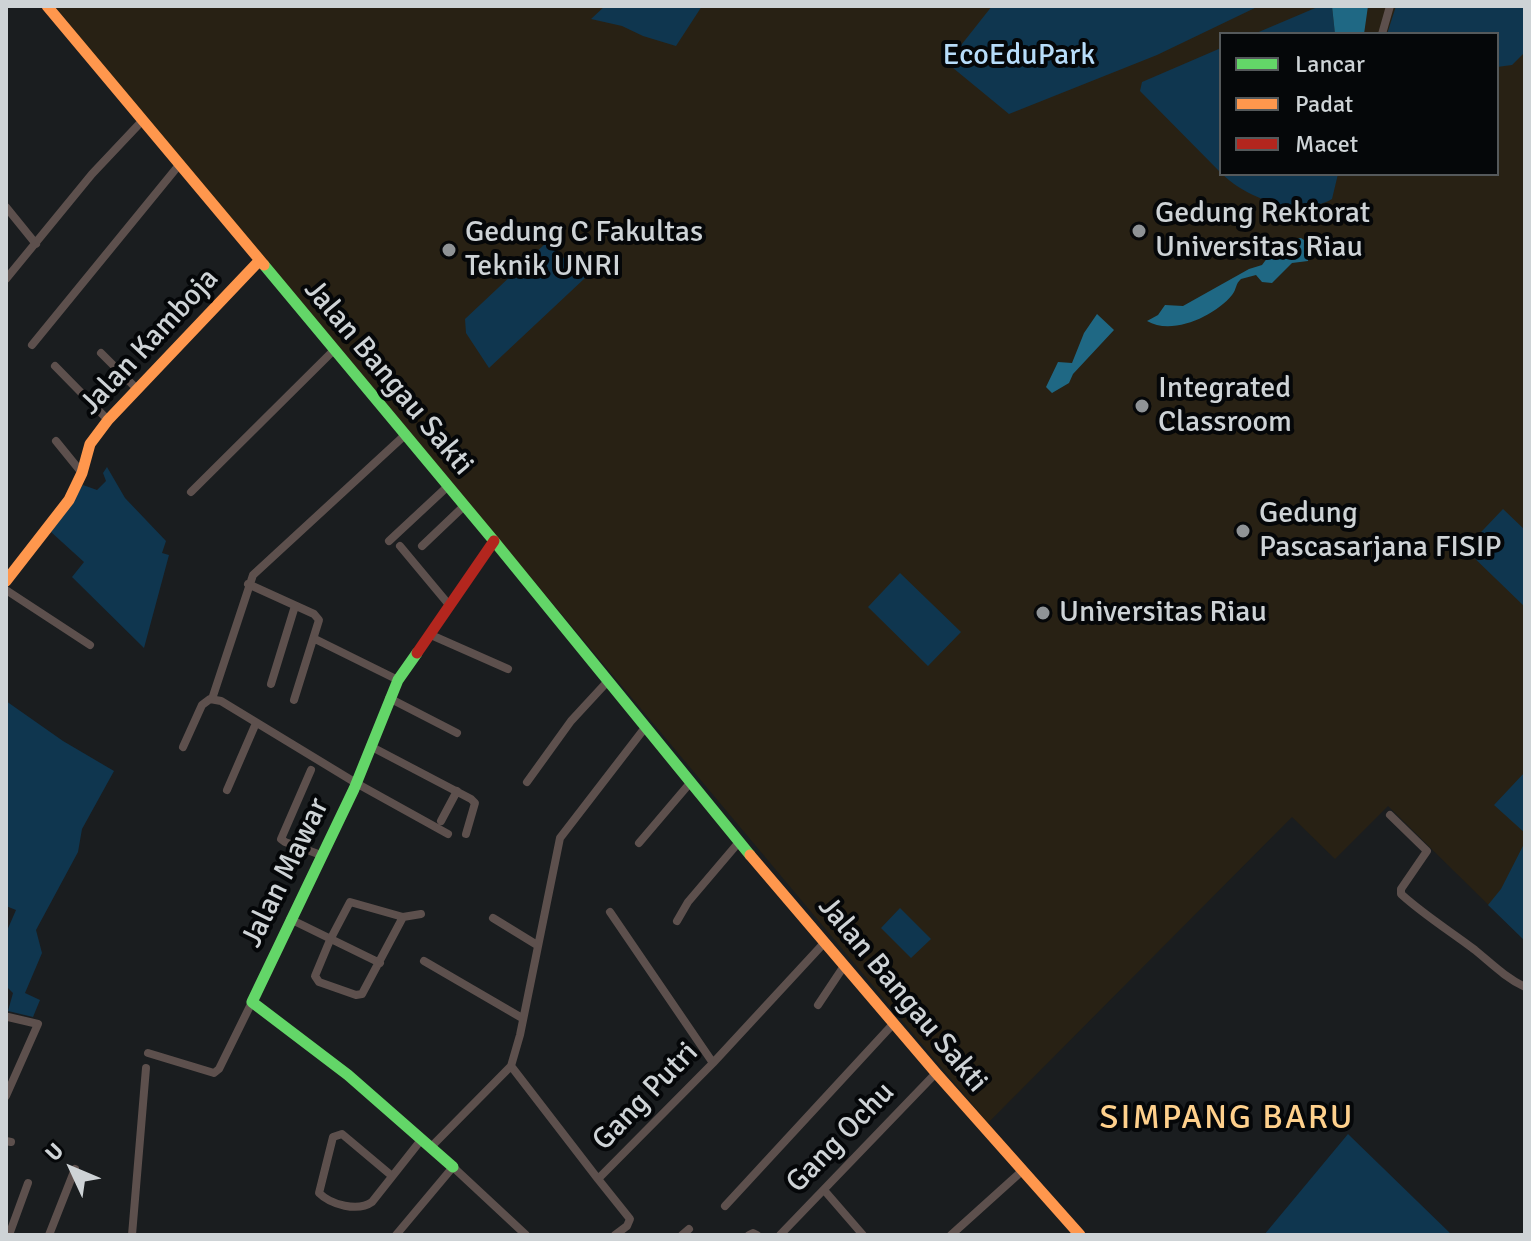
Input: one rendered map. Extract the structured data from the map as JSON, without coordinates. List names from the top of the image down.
{
  "streets": {
    "street": [
      "Jalan Kamboja",
      "Jalan Bangau Sakti",
      "Jalan Mawar",
      "Gang Putri",
      "Gang Ochu"
    ]
  },
  "crossings": [
    ["Jalan Kamboja", "Jalan Bangau Sakti"],
    ["Jalan Bangau Sakti", "Jalan Mawar"],
    ["Jalan Bangau Sakti", "Gang Putri"],
    ["Jalan Bangau Sakti", "Gang Ochu"]
  ],
  "districts": ["SIMPANG BARU"],
  "parks": ["EcoEduPark"],
  "places": [
    "Gedung Rektorat Universitas Riau",
    "Gedung C Fakultas Teknik UNRI",
    "Integrated Classroom",
    "Gedung Pascasarjana FISIP",
    "Universitas Riau"
  ],
  "legend": ["Lancar", "Padat", "Macet"],
  "north": "top left"
}
